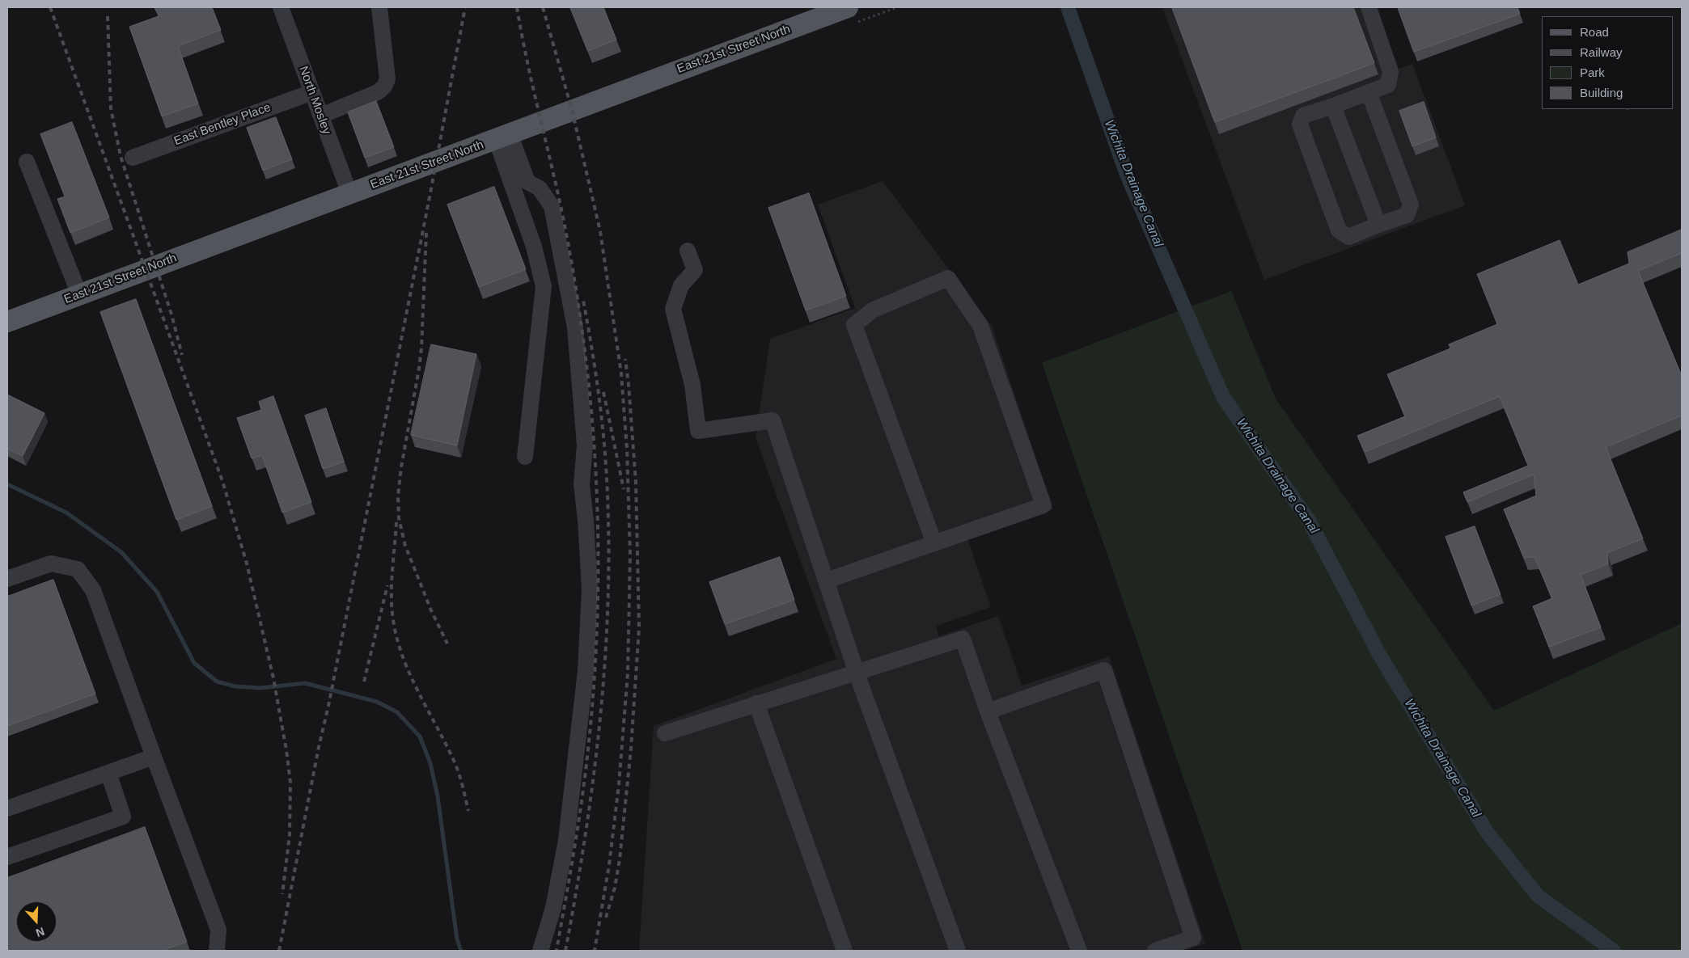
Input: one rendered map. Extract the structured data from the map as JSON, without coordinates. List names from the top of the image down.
{
  "streets": {
    "main road": ["East 21st Street North"],
    "street": ["North Mosley", "East Bentley Place"]
  },
  "crossings": [
    ["East 21st Street North", "North Mosley"],
    ["North Mosley", "East Bentley Place"]
  ],
  "water": ["Wichita Drainage Canal"],
  "legend": [
    "Road",
    "Railway",
    "Park",
    "Building"
  ],
  "north": "bottom"
}
